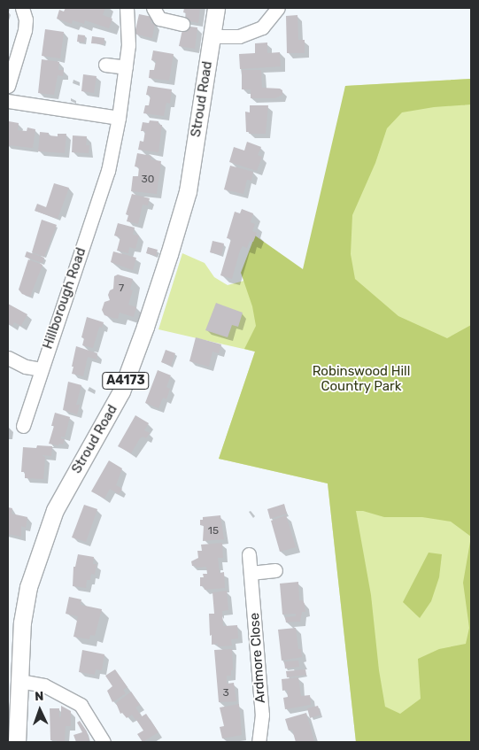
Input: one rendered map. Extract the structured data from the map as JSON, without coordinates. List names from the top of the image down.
{
  "streets": {
    "main road": ["Stroud Road", "A4173"],
    "street": ["Hillborough Road", "Ardmore Close"]
  },
  "parks": ["Robinswood Hill Country Park"],
  "house_numbers": [
    "30",
    "7",
    "15",
    "3"
  ],
  "north": "top"
}
